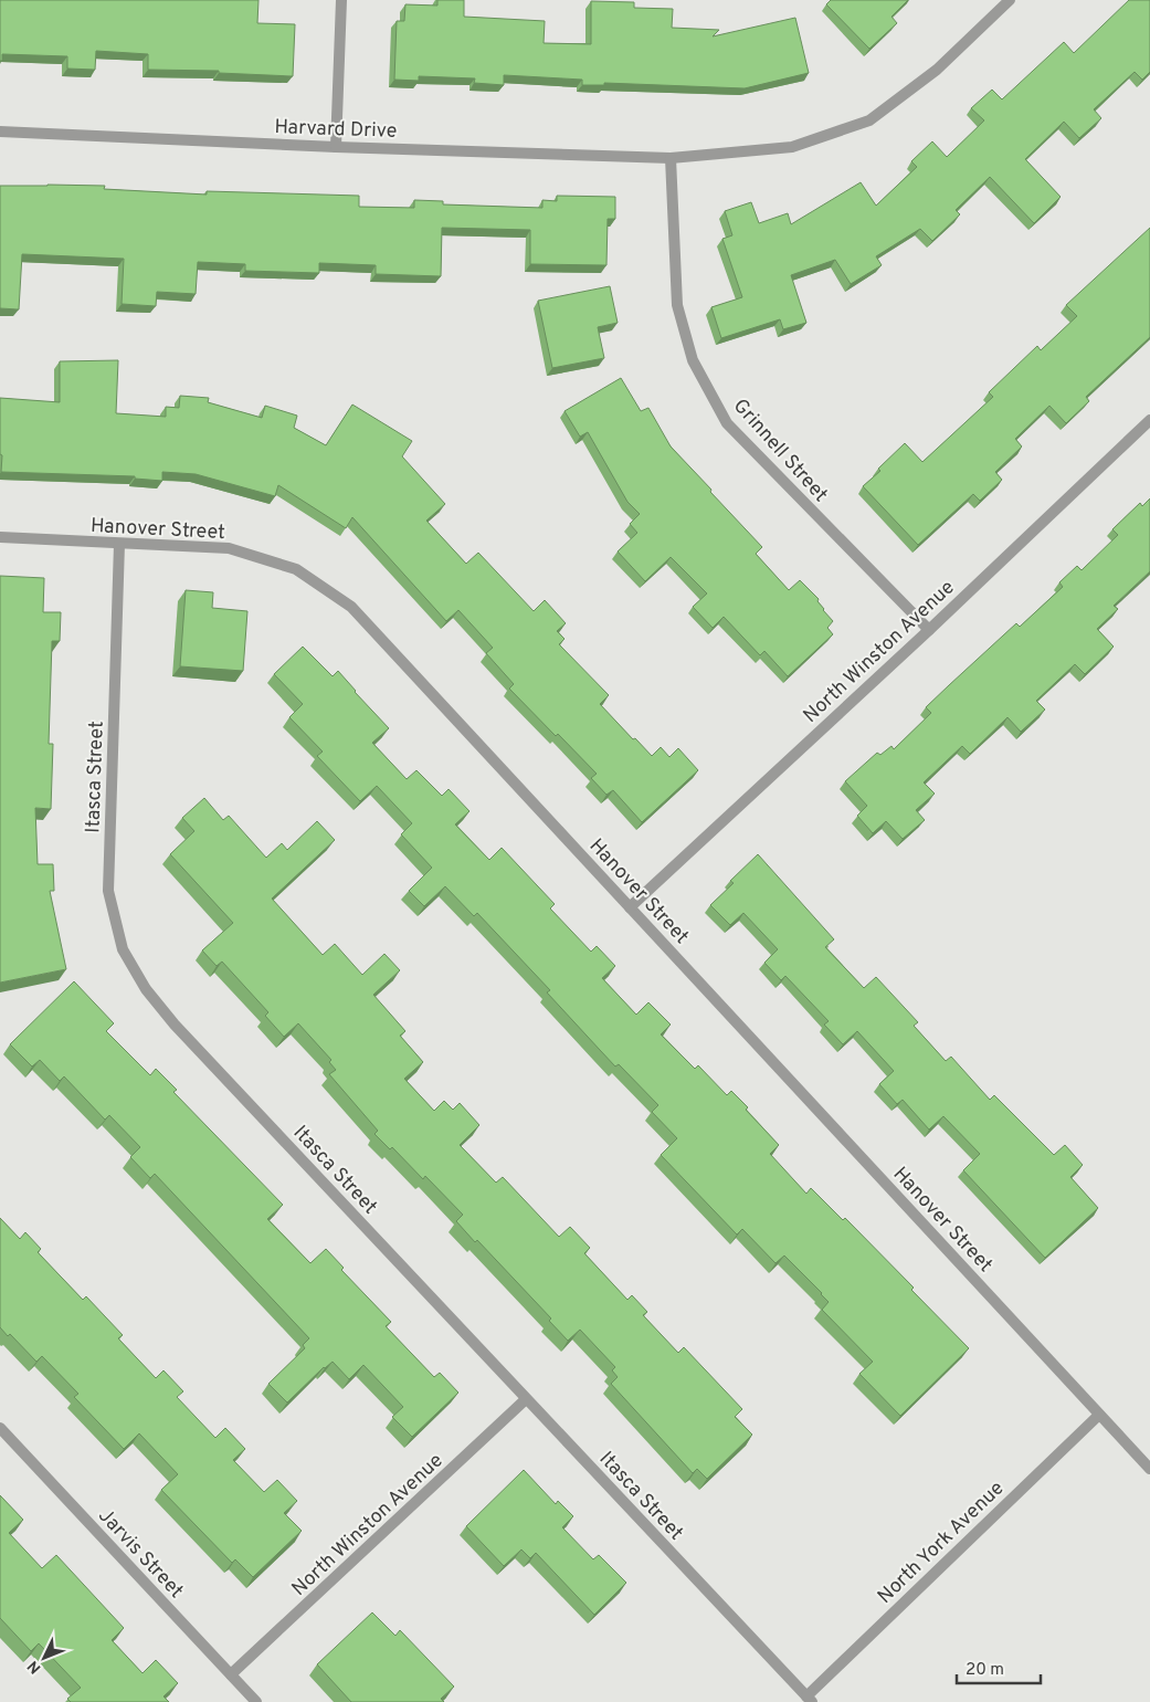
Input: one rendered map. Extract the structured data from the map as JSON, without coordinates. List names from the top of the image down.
{
  "streets": {
    "street": [
      "Harvard Drive",
      "Grinnell Street",
      "Hanover Street",
      "North Winston Avenue",
      "Itasca Street",
      "North York Avenue",
      "Jarvis Street"
    ]
  },
  "crossings": [
    ["Harvard Drive", "Grinnell Street"],
    ["Grinnell Street", "North Winston Avenue"],
    ["Hanover Street", "North Winston Avenue"],
    ["Hanover Street", "Itasca Street"],
    ["Hanover Street", "North York Avenue"],
    ["North Winston Avenue", "Itasca Street"],
    ["North Winston Avenue", "Jarvis Street"],
    ["Itasca Street", "North York Avenue"]
  ],
  "scale_bar": "20 m",
  "north": "bottom left"
}
